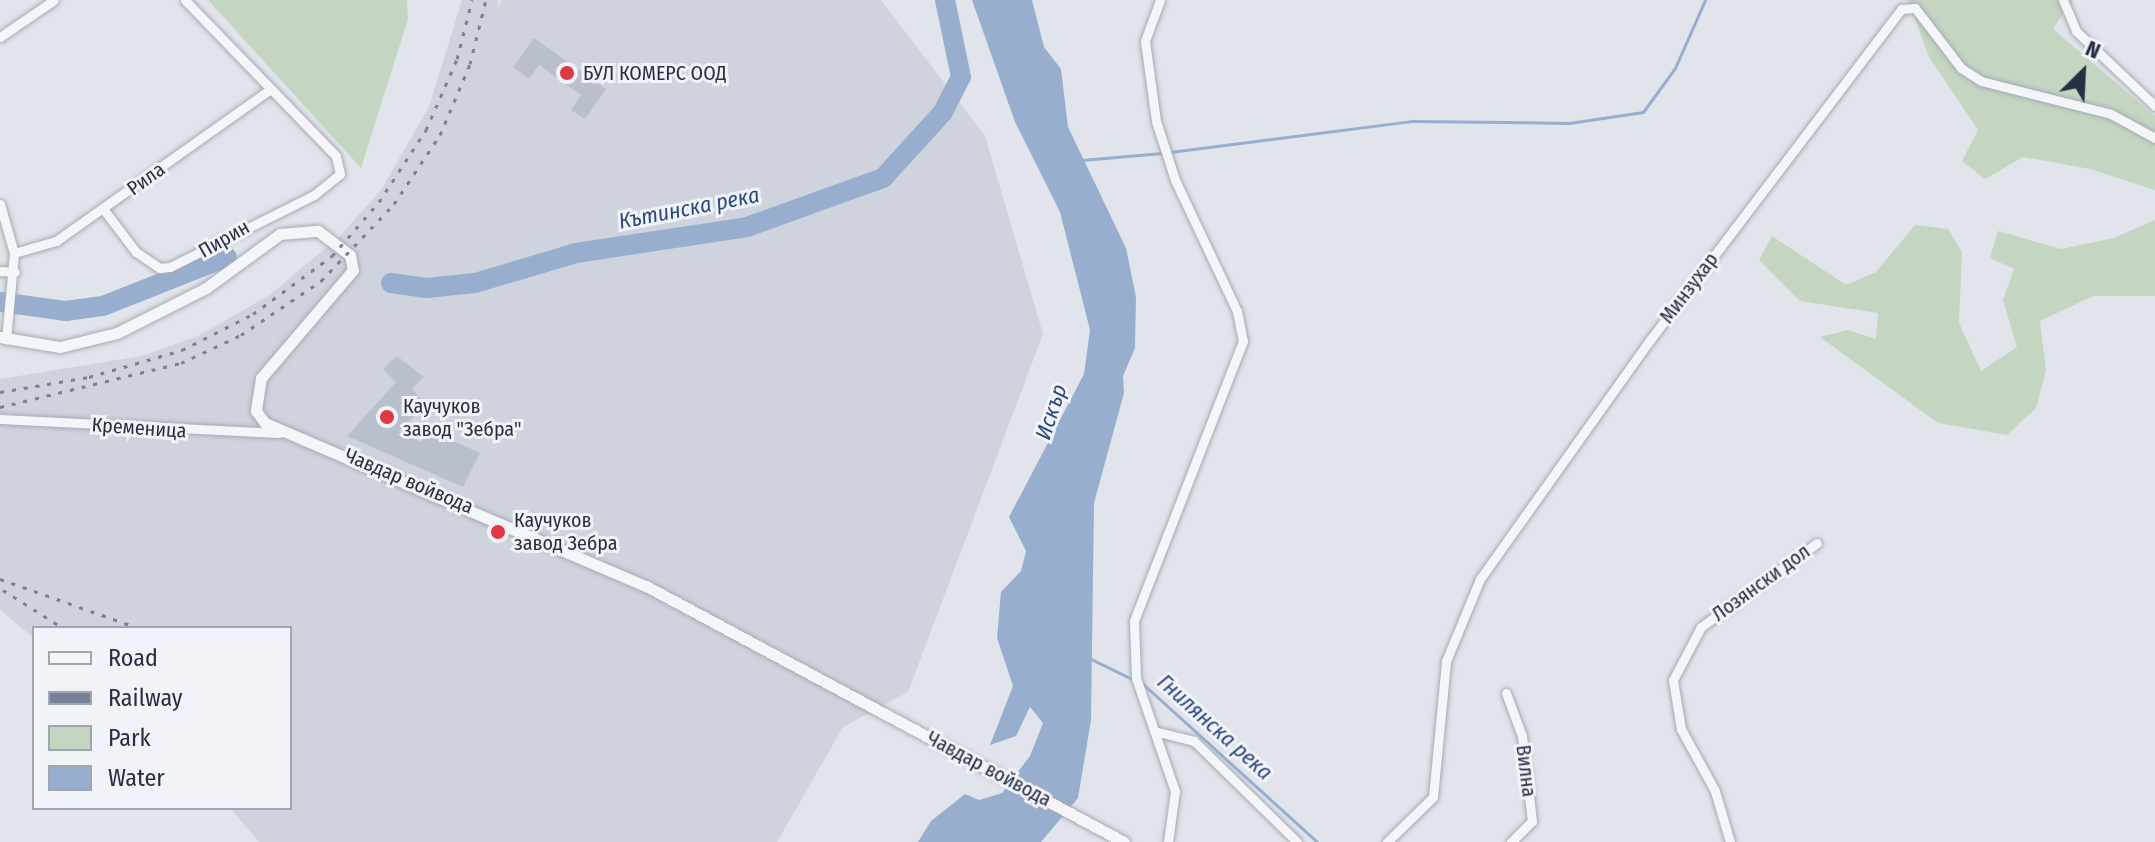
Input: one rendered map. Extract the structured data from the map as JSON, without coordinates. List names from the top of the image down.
{
  "streets": {
    "street": [
      "Рила",
      "Пирин",
      "Минзухар",
      "Кременица",
      "Чавдар войвода",
      "Лозянски дол",
      "Вилна"
    ]
  },
  "crossings": [
    ["Рила", "Пирин"],
    ["Кременица", "Чавдар войвода"]
  ],
  "water": ["Кътинска река", "Искър", "Гнилянска река"],
  "places": ["БУЛ КОМЕРС ООД", "Каучуков завод \"Зебра\"", "Каучуков завод Зебра"],
  "legend": [
    "Road",
    "Railway",
    "Park",
    "Water"
  ],
  "north": "top right"
}
